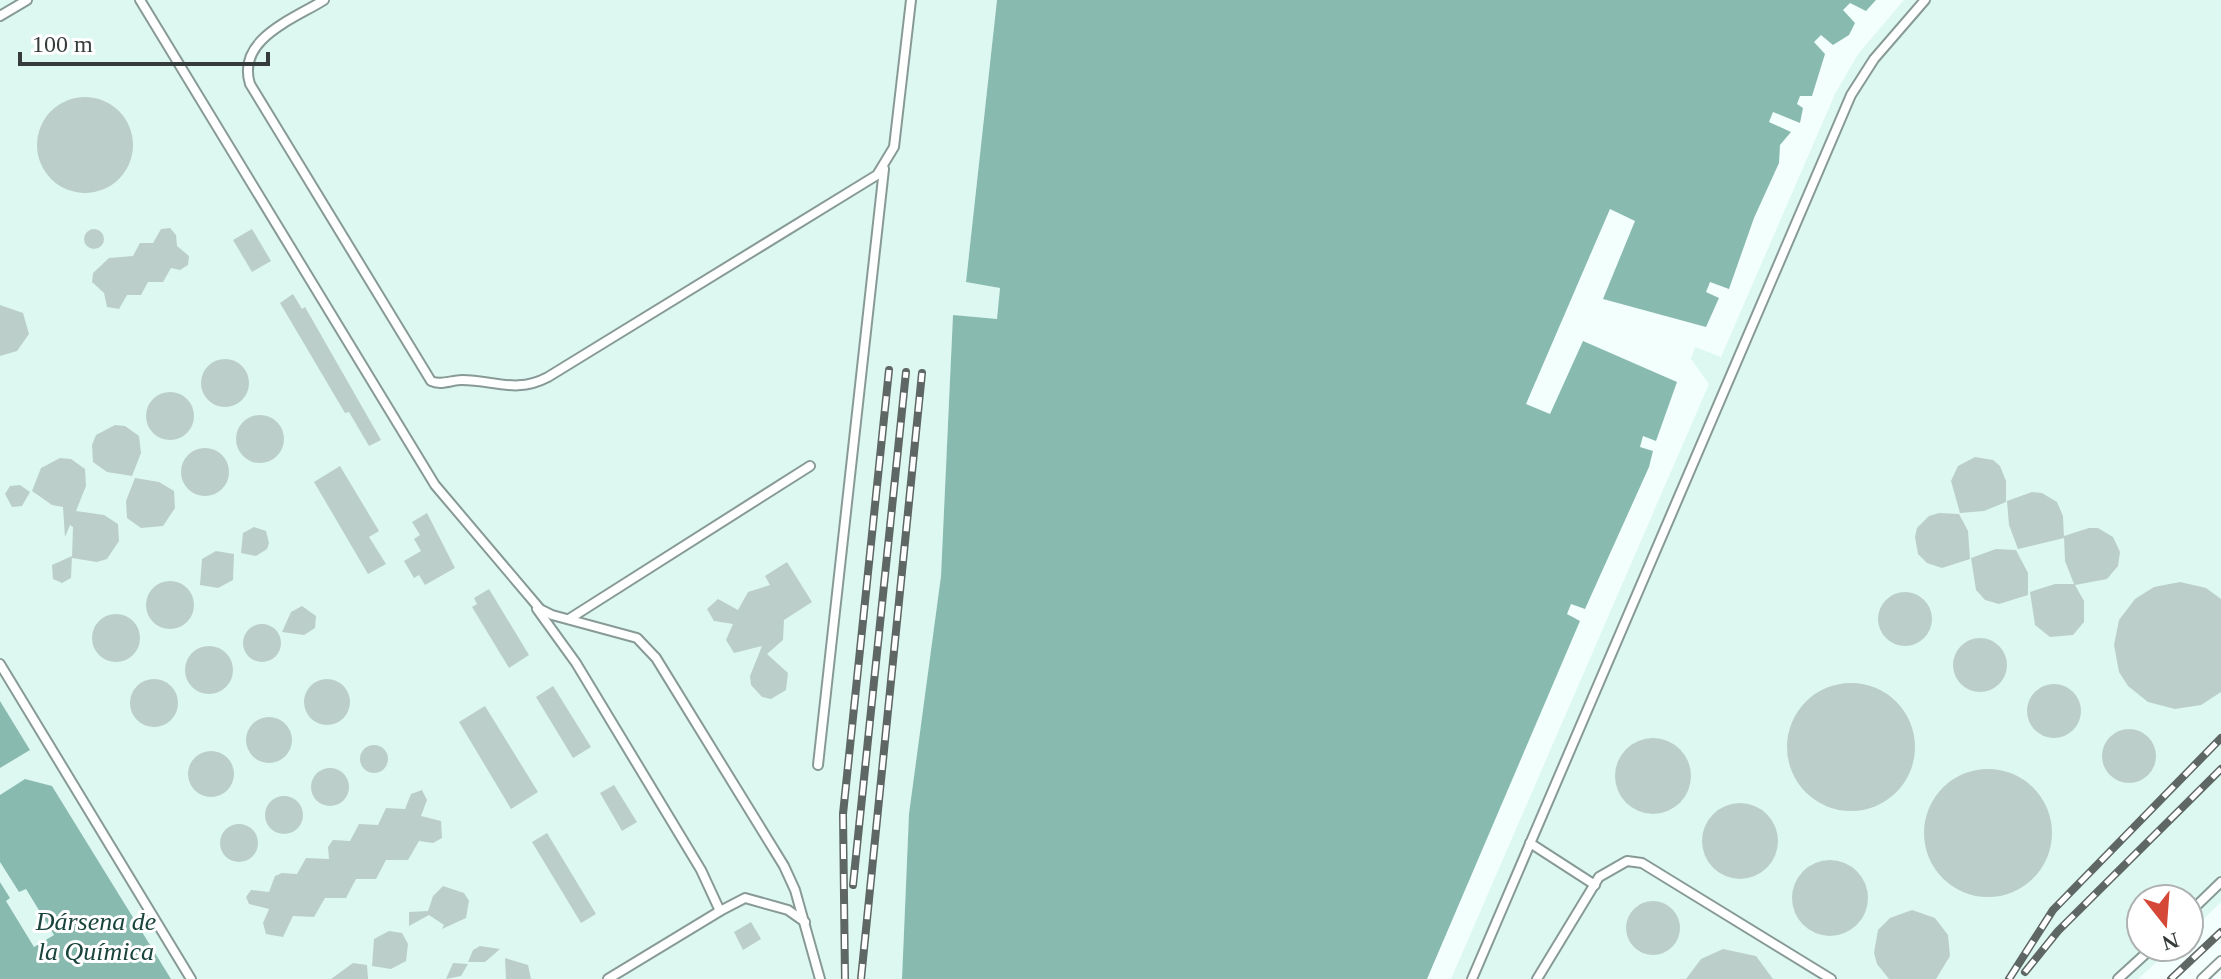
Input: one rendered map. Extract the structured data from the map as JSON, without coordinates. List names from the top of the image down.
{
  "water": ["Dársena de la Química"],
  "scale_bar": "100 m",
  "north": "bottom"
}
